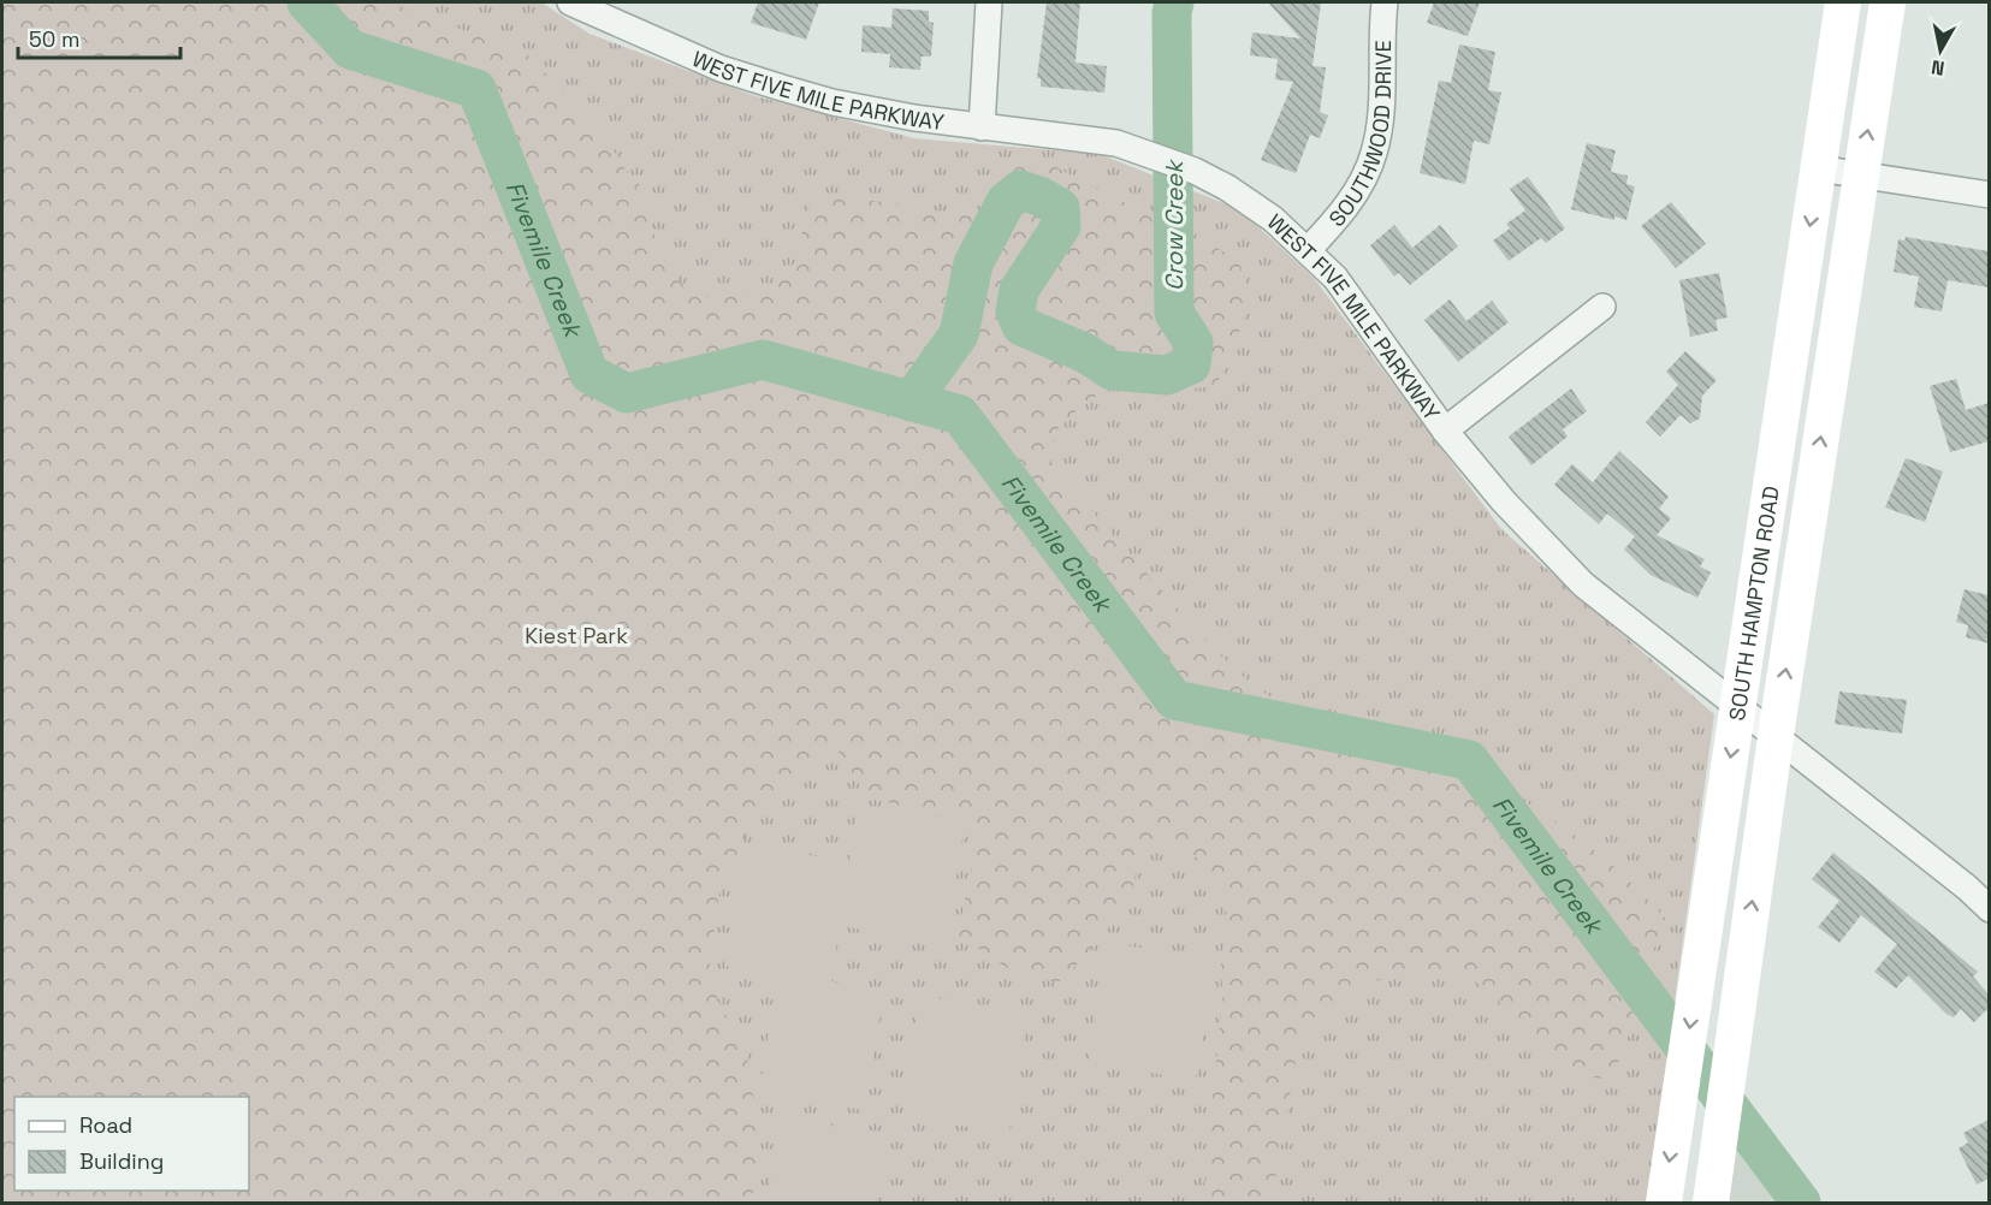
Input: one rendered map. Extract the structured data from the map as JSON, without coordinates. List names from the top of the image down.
{
  "streets": {
    "main road": ["SOUTH HAMPTON ROAD"],
    "street": ["WEST FIVE MILE PARKWAY", "SOUTHWOOD DRIVE"]
  },
  "crossings": [
    ["WEST FIVE MILE PARKWAY", "SOUTHWOOD DRIVE"],
    ["WEST FIVE MILE PARKWAY", "SOUTH HAMPTON ROAD"]
  ],
  "water": ["Crow Creek", "Fivemile Creek"],
  "parks": ["Kiest Park"],
  "legend": ["Road", "Building"],
  "scale_bar": "50 m",
  "north": "bottom"
}
